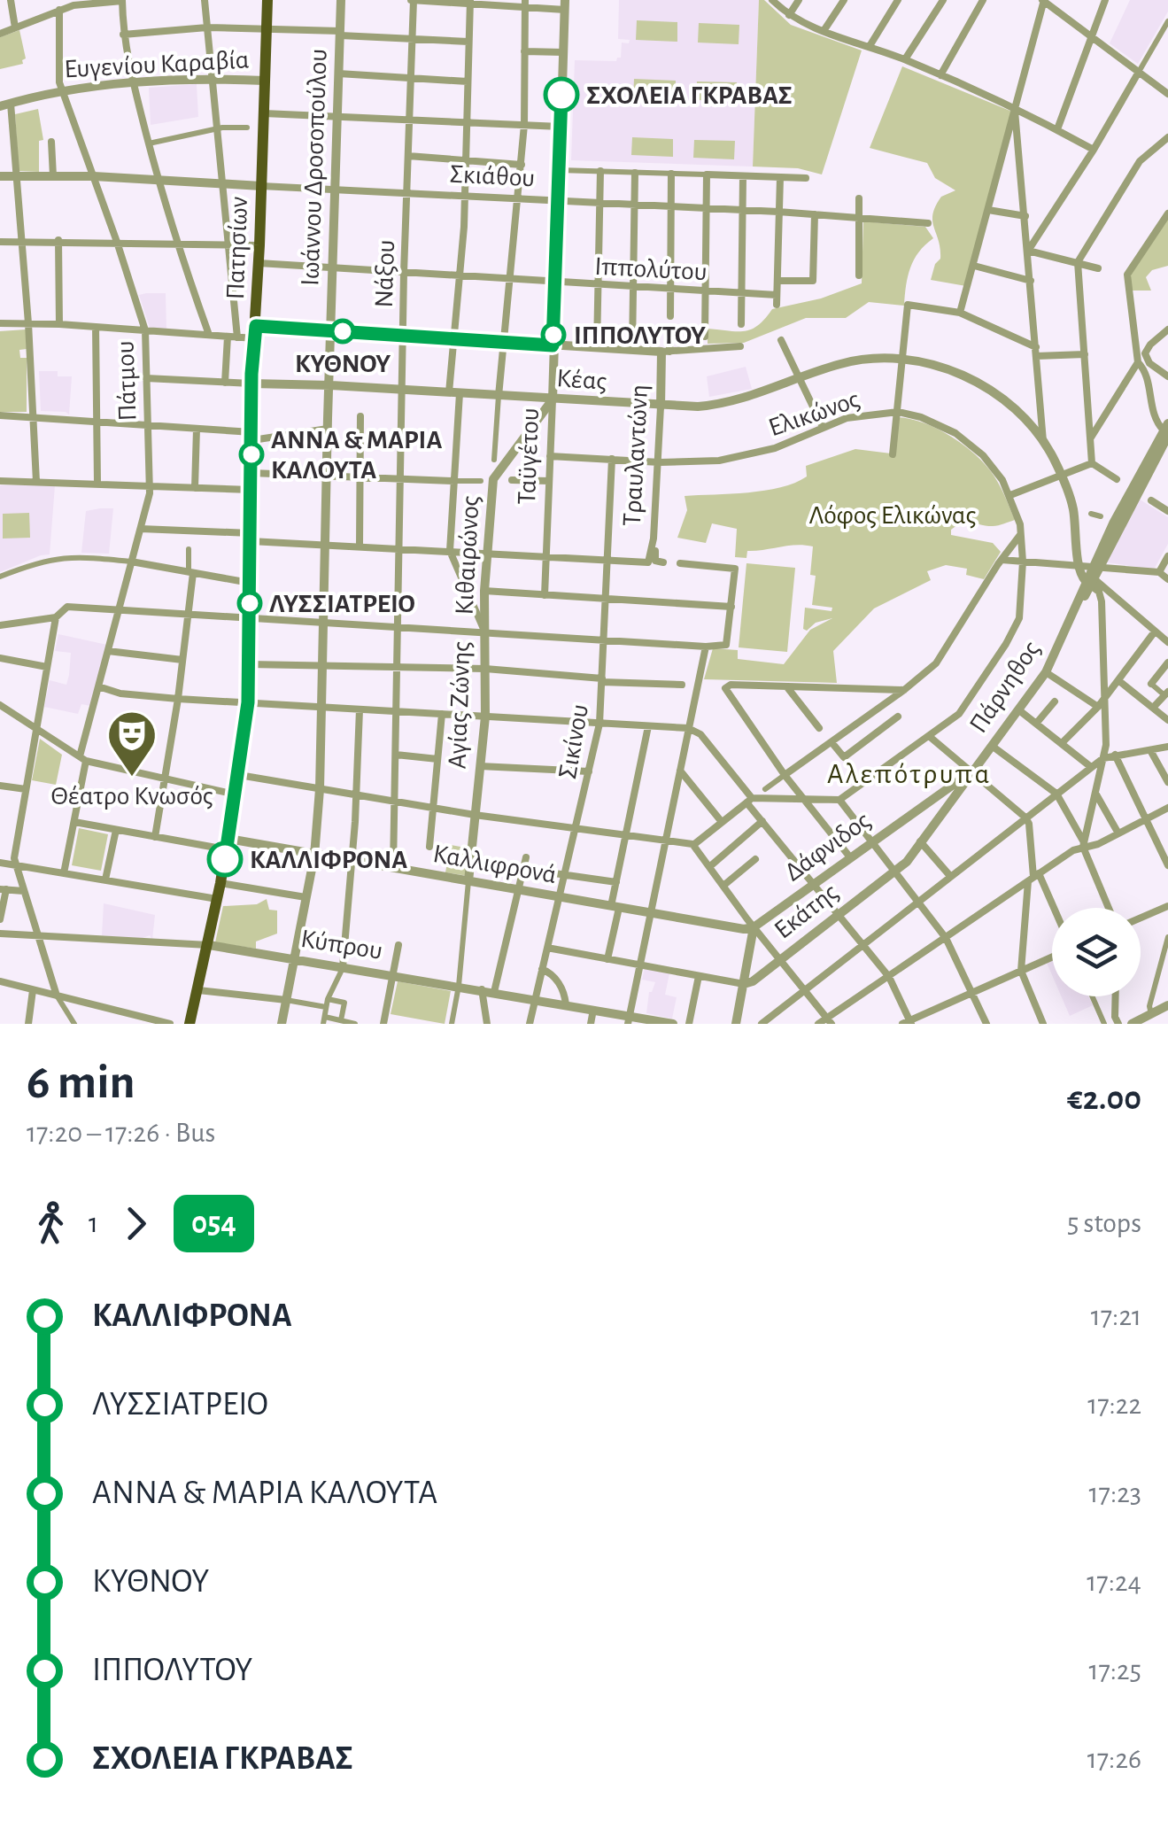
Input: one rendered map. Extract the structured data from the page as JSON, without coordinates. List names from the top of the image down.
{
  "streets": {
    "main road": ["Πατησίων"],
    "street": [
      "Ευγενίου Καραβία",
      "Ιωάννου Δροσοπούλου",
      "Σκιάθου",
      "Ιππολύτου",
      "Νάξου",
      "Κέας",
      "Πάτμου",
      "Ελικώνος",
      "Τραυλαντώνη",
      "Ταϋγέτου",
      "Κιθαιρώνος",
      "Πάρνηθος",
      "Αγίας Ζώνης",
      "Σικίνου",
      "Δάφνιδος",
      "Καλλιφρονά",
      "Εκάτης",
      "Κύπρου"
    ]
  },
  "crossings": [
    ["Ευγενίου Καραβία", "Πατησίων"],
    ["Ευγενίου Καραβία", "Πάτμου"],
    ["Ιωάννου Δροσοπούλου", "Σκιάθου"],
    ["Ιωάννου Δροσοπούλου", "Ιππολύτου"],
    ["Ιωάννου Δροσοπούλου", "Κέας"],
    ["Ιωάννου Δροσοπούλου", "Καλλιφρονά"],
    ["Ιωάννου Δροσοπούλου", "Κύπρου"],
    ["Σκιάθου", "Πατησίων"],
    ["Σκιάθου", "Νάξου"],
    ["Σκιάθου", "Πάτμου"],
    ["Σκιάθου", "Ταϋγέτου"],
    ["Σκιάθου", "Κιθαιρώνος"],
    ["Σκιάθου", "Αγίας Ζώνης"],
    ["Πατησίων", "Ιππολύτου"],
    ["Πατησίων", "Κέας"],
    ["Πατησίων", "Καλλιφρονά"],
    ["Πατησίων", "Κύπρου"],
    ["Ιππολύτου", "Νάξου"],
    ["Ιππολύτου", "Ταϋγέτου"],
    ["Ιππολύτου", "Κιθαιρώνος"],
    ["Ιππολύτου", "Αγίας Ζώνης"],
    ["Νάξου", "Κέας"],
    ["Νάξου", "Καλλιφρονά"],
    ["Κέας", "Τραυλαντώνη"],
    ["Κέας", "Ταϋγέτου"],
    ["Κέας", "Κιθαιρώνος"],
    ["Κέας", "Αγίας Ζώνης"],
    ["Ελικώνος", "Τραυλαντώνη"],
    ["Ελικώνος", "Ταϋγέτου"],
    ["Ελικώνος", "Σικίνου"],
    ["Τραυλαντώνη", "Σικίνου"],
    ["Ταϋγέτου", "Κιθαιρώνος"],
    ["Κιθαιρώνος", "Αγίας Ζώνης"],
    ["Πάρνηθος", "Δάφνιδος"],
    ["Πάρνηθος", "Εκάτης"],
    ["Αγίας Ζώνης", "Καλλιφρονά"],
    ["Αγίας Ζώνης", "Κύπρου"],
    ["Σικίνου", "Καλλιφρονά"],
    ["Σικίνου", "Κύπρου"],
    ["Δάφνιδος", "Καλλιφρονά"]
  ],
  "districts": ["Αλεπότρυπα"],
  "parks": ["Λόφος Ελικώνας"],
  "places": {
    "other": [
      "ΣΧΟΛΕΙΑ ΓΚΡΑΒΑΣ",
      "ΚΥΘΝΟΥ",
      "ΙΠΠΟΛΥΤΟΥ",
      "ΑΝΝΑ & ΜΑΡΙΑ ΚΑΛΟΥΤΑ",
      "ΛΥΣΣΙΑΤΡΕΙΟ",
      "ΚΑΛΛΙΦΡΟΝΑ"
    ],
    "theatre": ["Θέατρο Κνωσός"]
  },
  "lines": ["bus line 054"],
  "page": {
    "heading": ["6 min", "17:20 – 17:26 · Bus", "€2.00"],
    "legs": ["1", "054", "5 stops"],
    "list": [
      {
        "name": "ΚΑΛΛΙΦΡΟΝΑ",
        "value": "17:21"
      },
      {
        "name": "ΛΥΣΣΙΑΤΡΕΙΟ",
        "value": "17:22"
      },
      {
        "name": "ΑΝΝΑ & ΜΑΡΙΑ ΚΑΛΟΥΤΑ",
        "value": "17:23"
      },
      {
        "name": "ΚΥΘΝΟΥ",
        "value": "17:24"
      },
      {
        "name": "ΙΠΠΟΛΥΤΟΥ",
        "value": "17:25"
      },
      {
        "name": "ΣΧΟΛΕΙΑ ΓΚΡΑΒΑΣ",
        "value": "17:26"
      }
    ]
  }
}
